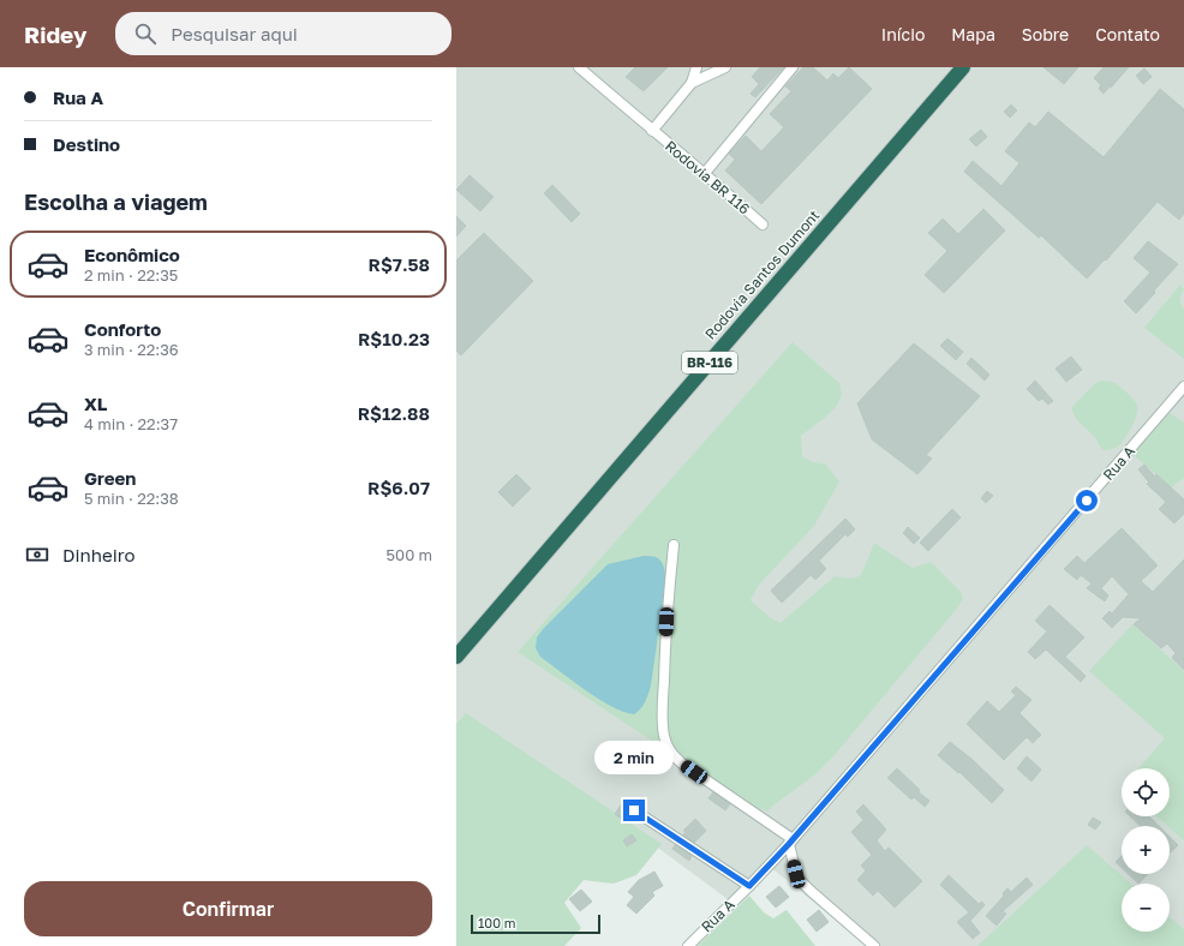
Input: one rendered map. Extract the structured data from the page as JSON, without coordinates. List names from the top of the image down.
{
  "streets": {
    "highway": ["Rodovia Santos Dumont", "BR-116"],
    "street": ["Rodovia BR 116", "Rua A"]
  },
  "scale_bar": "100 m",
  "page": {
    "header": "Ridey",
    "search": "Pesquisar aqui",
    "nav": [
      "Início",
      "Mapa",
      "Sobre",
      "Contato"
    ],
    "banner": ["Rua A", "Destino"],
    "heading": "Escolha a viagem",
    "list": [
      {
        "name": "Econômico",
        "note": "2 min · 22:35",
        "value": "R$7.58"
      },
      {
        "name": "Conforto",
        "note": "3 min · 22:36",
        "value": "R$10.23"
      },
      {
        "name": "XL",
        "note": "4 min · 22:37",
        "value": "R$12.88"
      },
      {
        "name": "Green",
        "note": "5 min · 22:38",
        "value": "R$6.07"
      }
    ],
    "pay": ["Dinheiro", "500 m"],
    "bubble": "2 min",
    "map_buttons": ["+", "−"],
    "buttons": "Confirmar",
    "scale": "100 m"
  }
}
